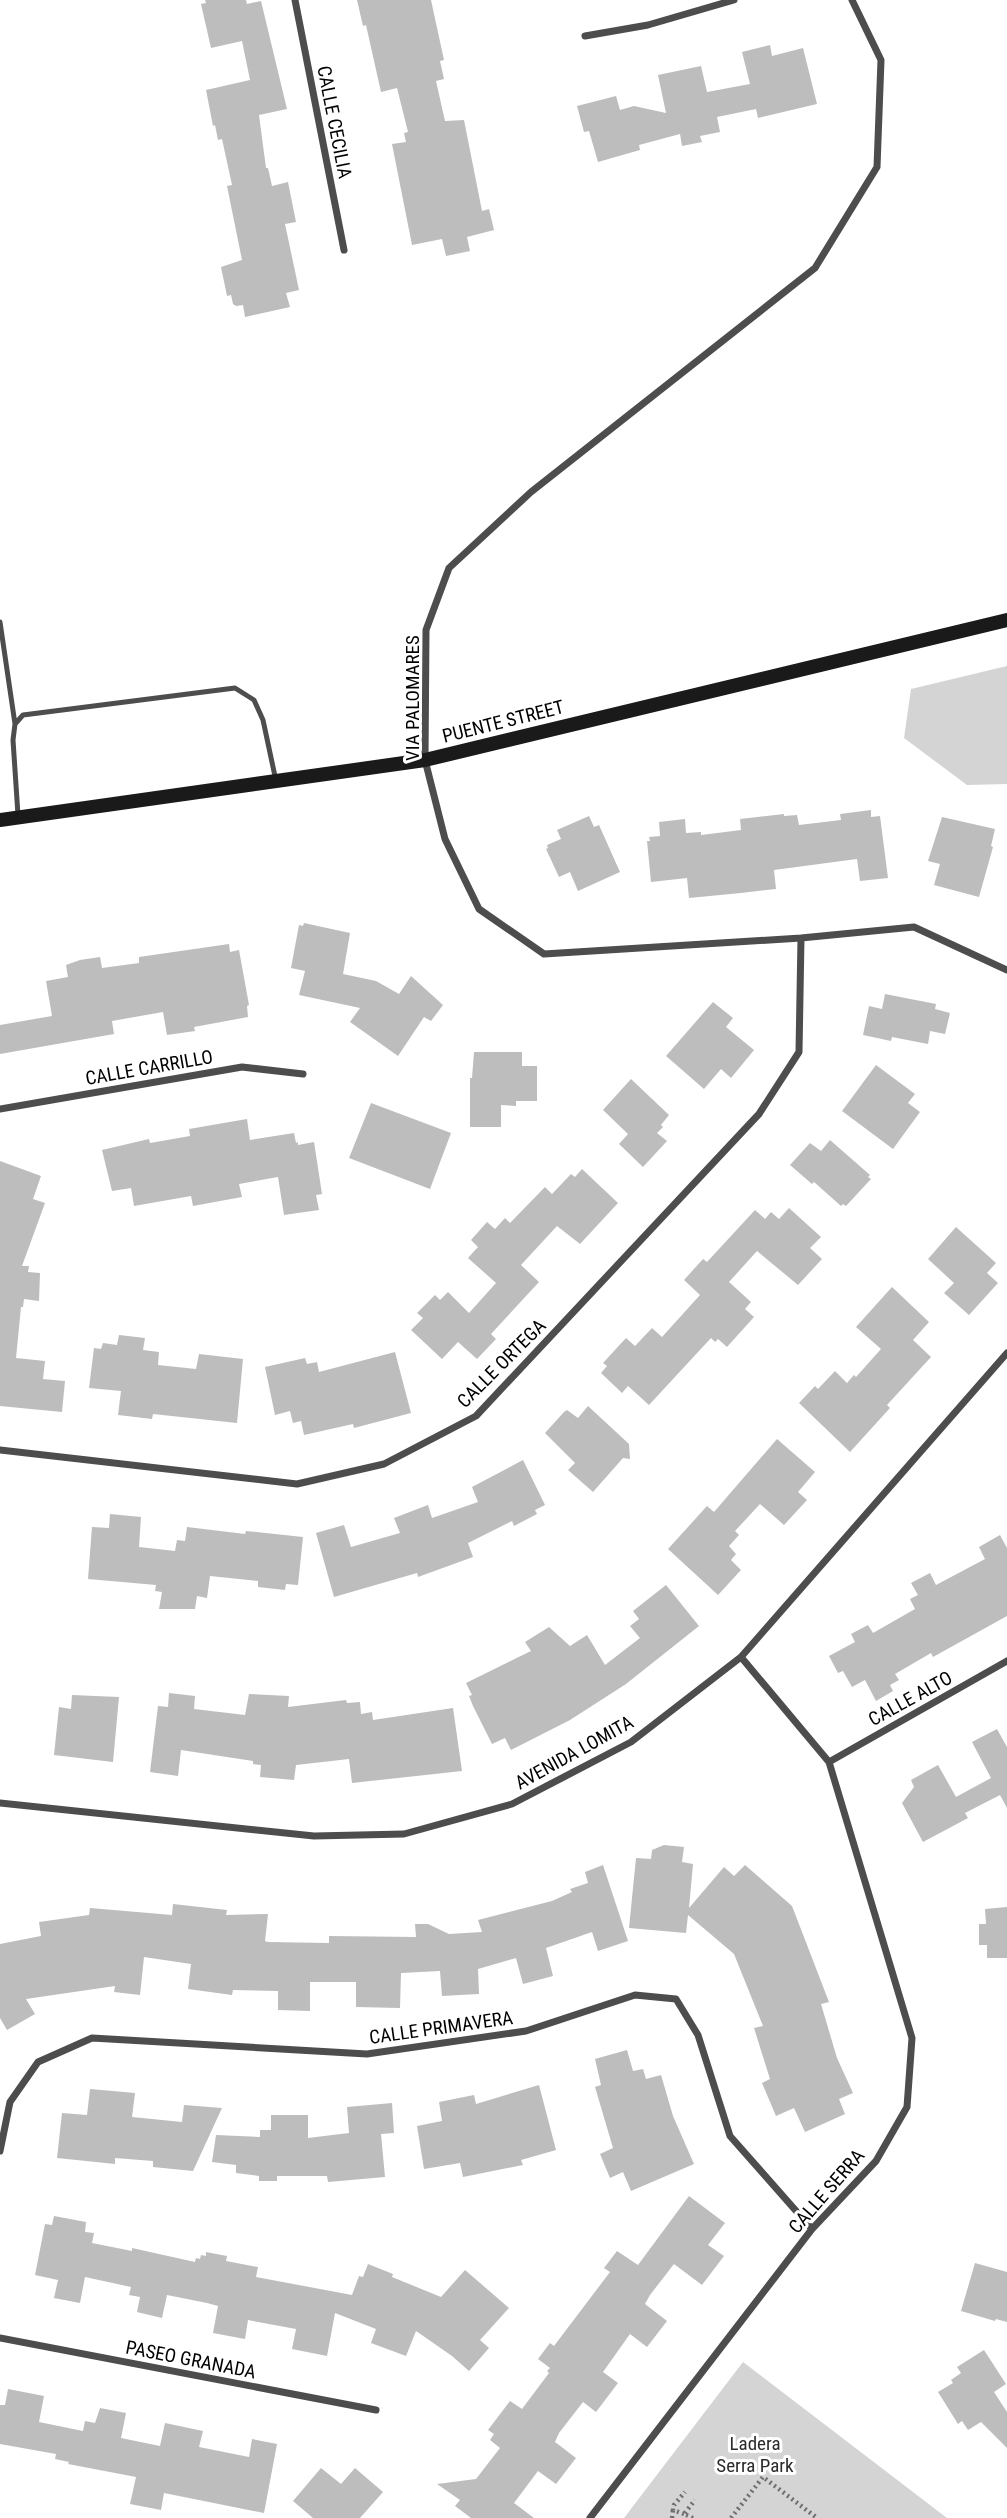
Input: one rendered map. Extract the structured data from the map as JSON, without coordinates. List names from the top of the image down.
{
  "streets": {
    "street": [
      "CALLE CECILIA",
      "VIA PALOMARES",
      "PUENTE STREET",
      "CALLE CARRILLO",
      "CALLE ORTEGA",
      "CALLE ALTO",
      "AVENIDA LOMITA",
      "CALLE PRIMAVERA",
      "CALLE SERRA",
      "PASEO GRANADA"
    ]
  },
  "crossings": [
    ["VIA PALOMARES", "PUENTE STREET"],
    ["VIA PALOMARES", "CALLE ORTEGA"],
    ["CALLE ALTO", "CALLE SERRA"],
    ["AVENIDA LOMITA", "CALLE SERRA"],
    ["CALLE PRIMAVERA", "CALLE SERRA"]
  ],
  "parks": ["Ladera Serra Park"]
}
